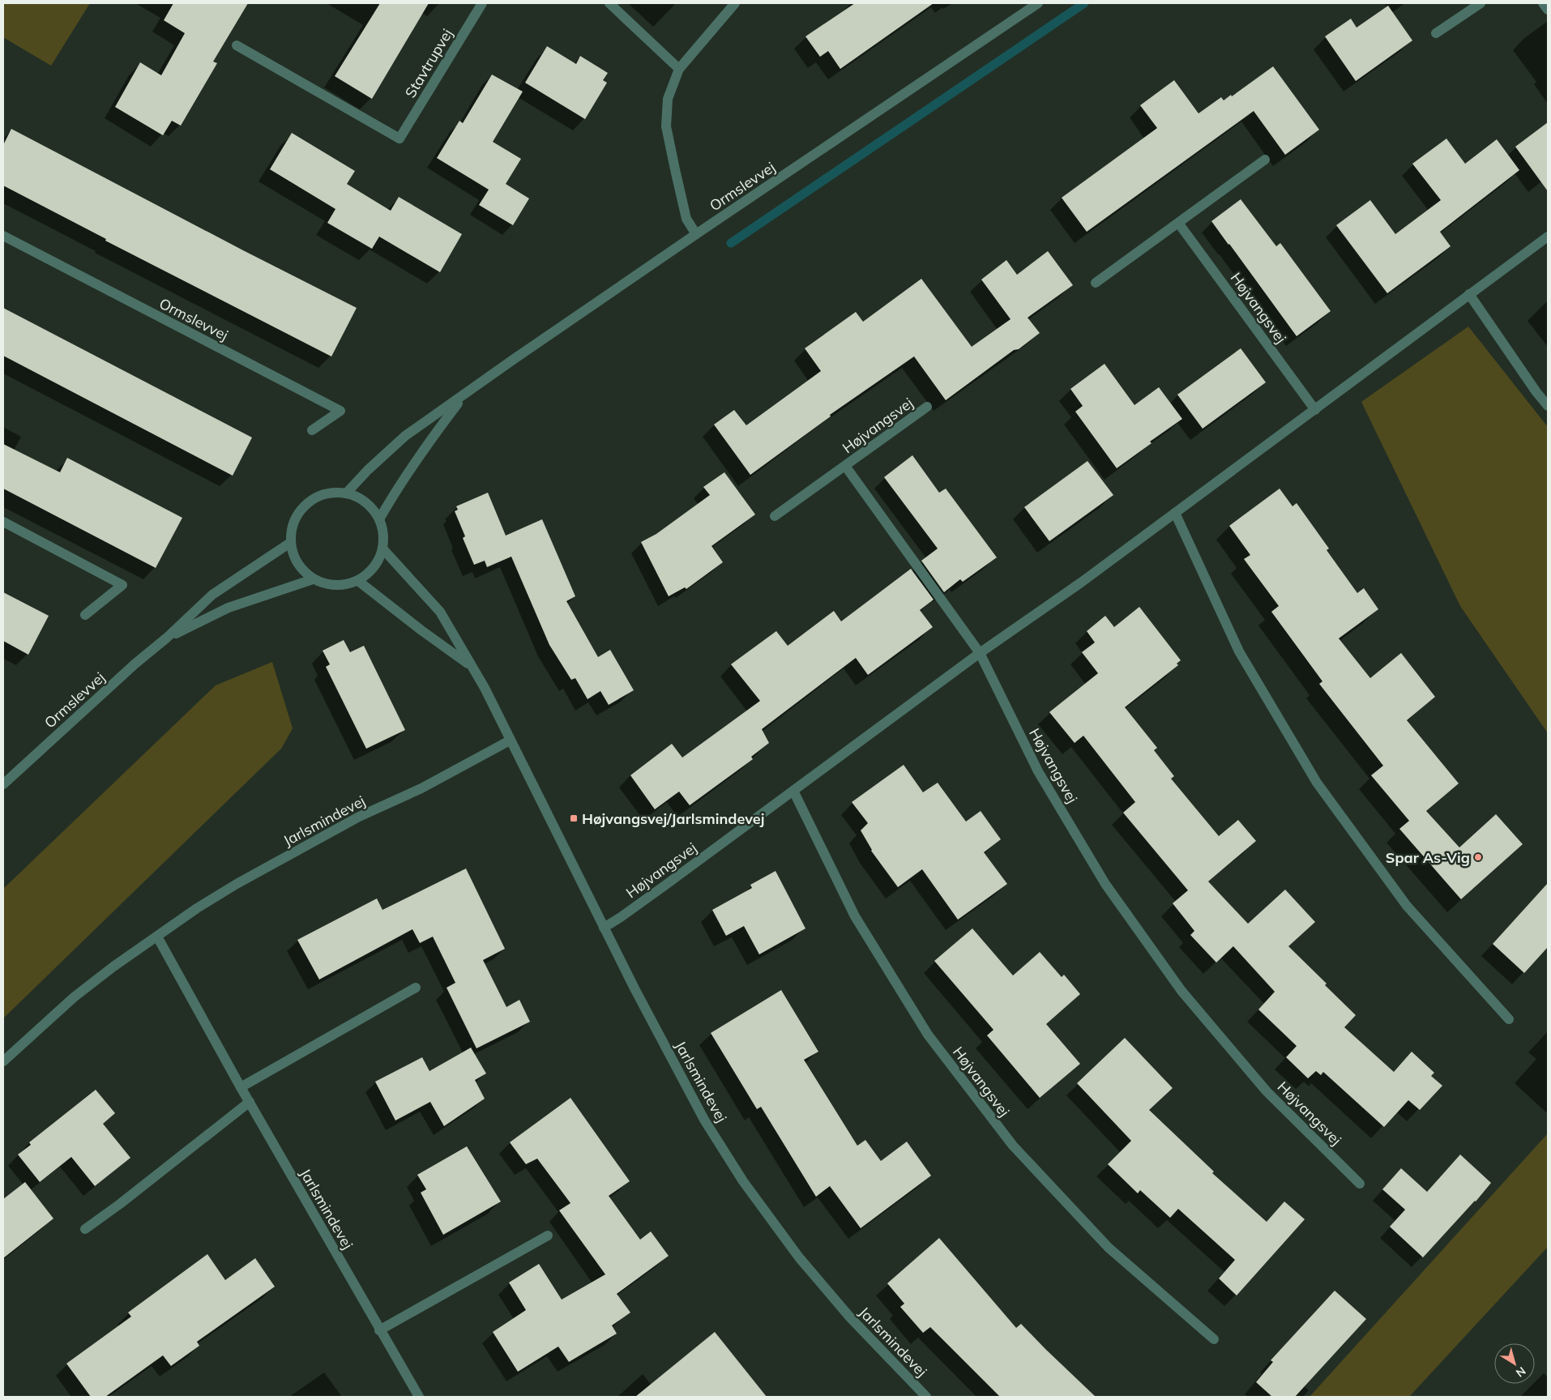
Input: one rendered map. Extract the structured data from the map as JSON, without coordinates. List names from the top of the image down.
{
  "streets": {
    "street": [
      "Stavtrupvej",
      "Ormslevvej",
      "Højvangsvej",
      "Jarlsmindevej"
    ]
  },
  "crossings": [
    ["Ormslevvej", "Jarlsmindevej"],
    ["Højvangsvej", "Jarlsmindevej"]
  ],
  "places": {
    "transit": ["Højvangsvej/Jarlsmindevej"],
    "other": ["Spar As-Vig"]
  },
  "north": "bottom right"
}
